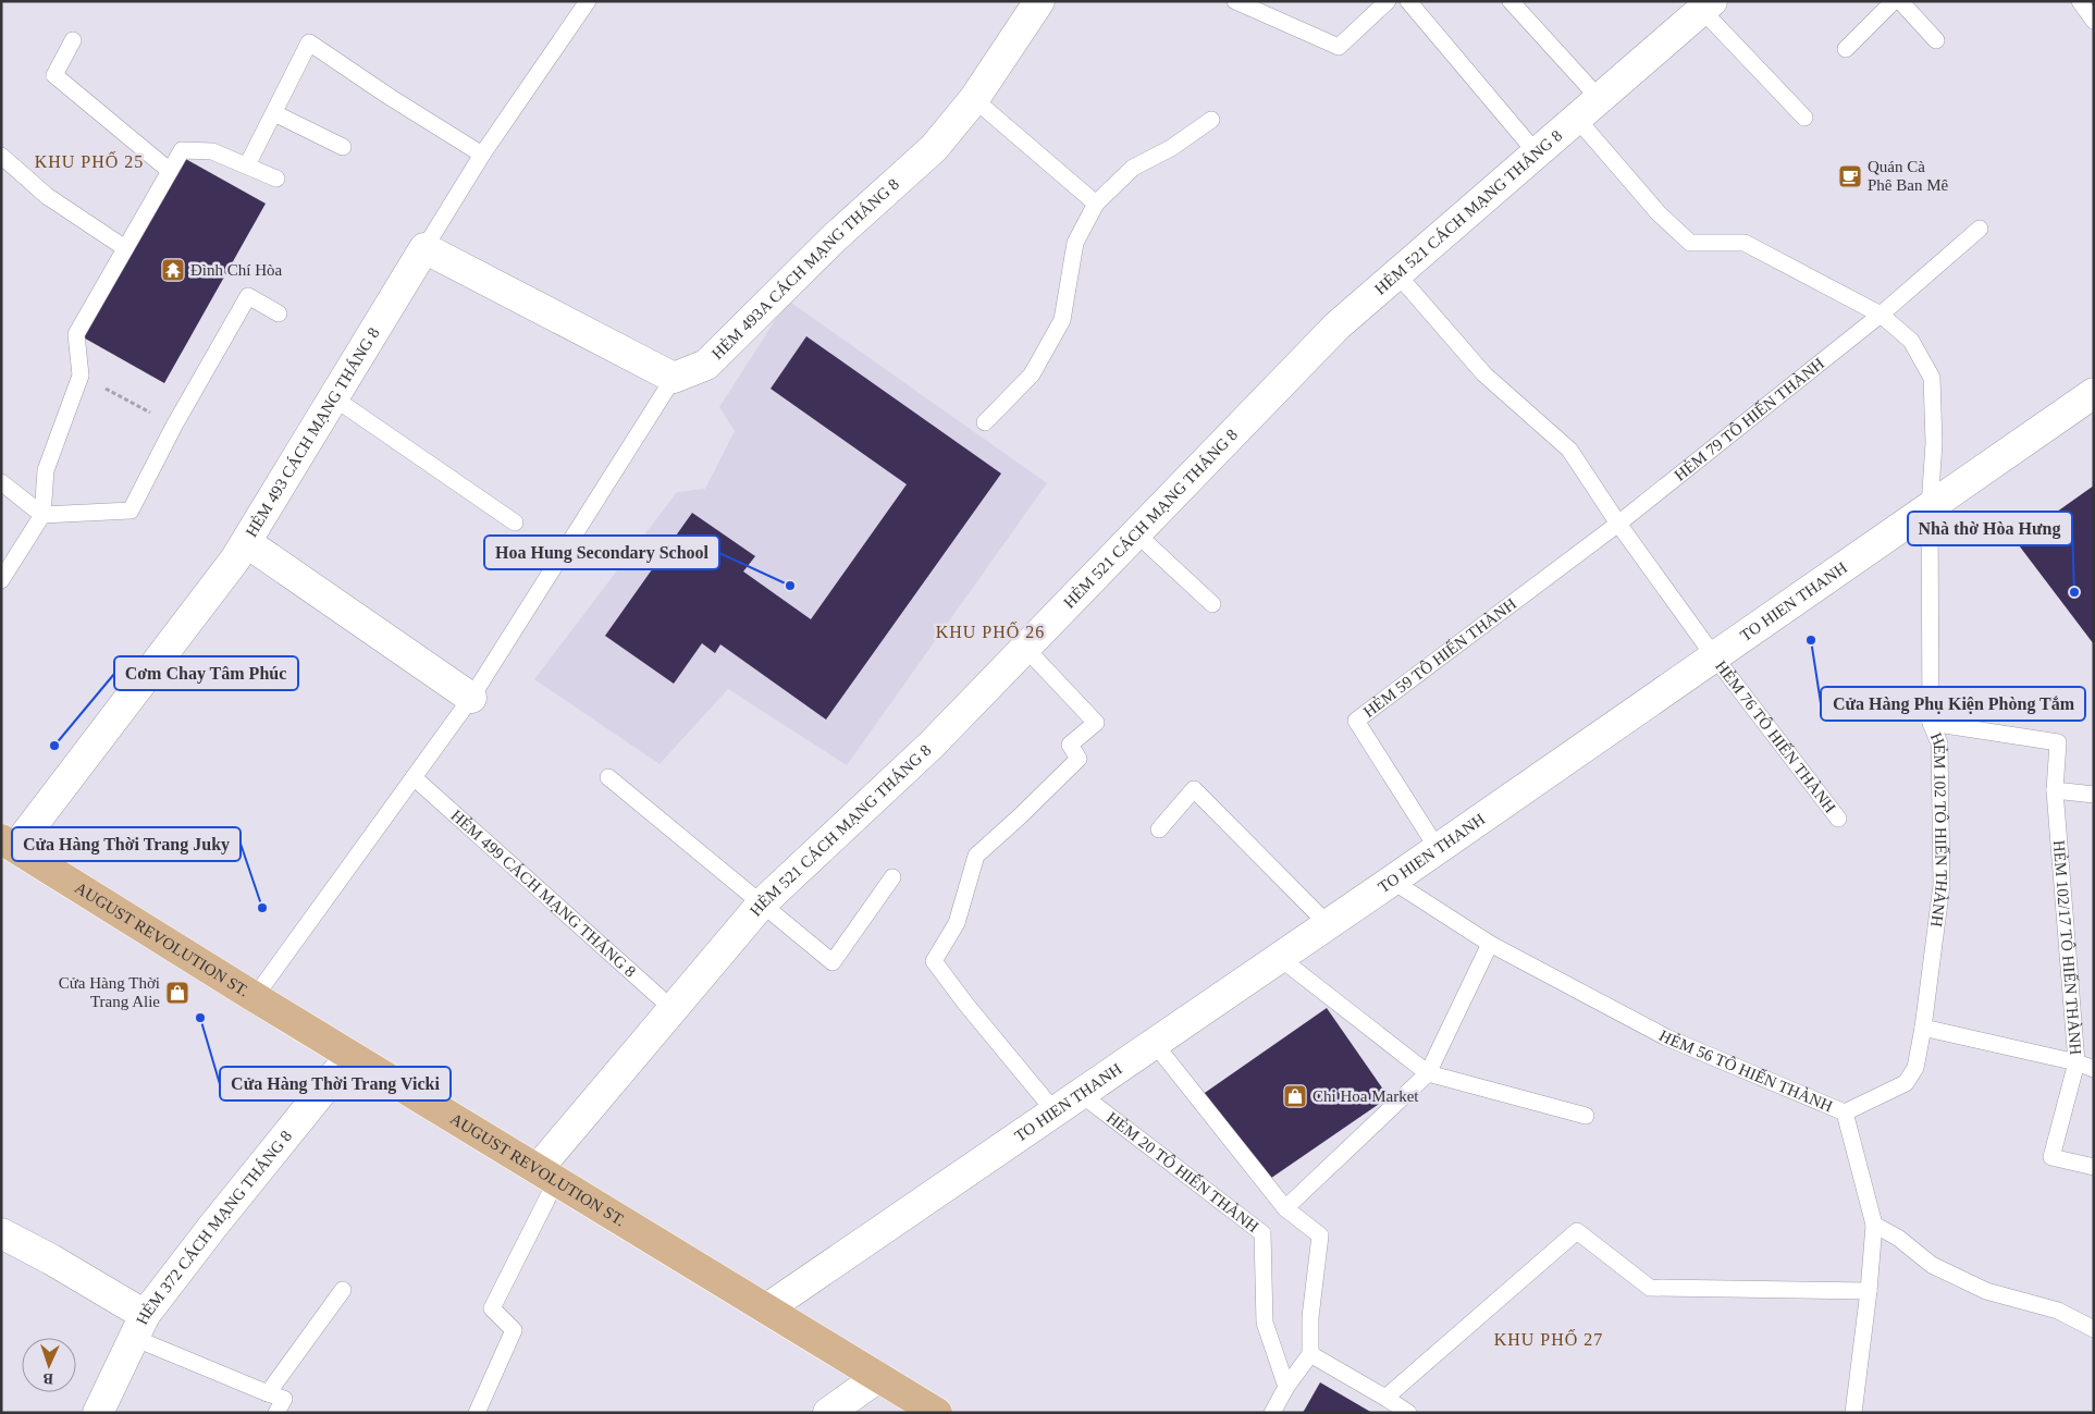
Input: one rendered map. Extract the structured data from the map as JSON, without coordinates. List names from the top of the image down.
{
  "streets": {
    "main road": ["AUGUST REVOLUTION ST."],
    "street": [
      "HẺM 521 CÁCH MẠNG THÁNG 8",
      "HẺM 493A CÁCH MẠNG THÁNG 8",
      "HẺM 493 CÁCH MẠNG THÁNG 8",
      "TO HIEN THANH",
      "HẺM 372 CÁCH MẠNG THÁNG 8"
    ],
    "lane": [
      "HẺM 79 TÔ HIẾN THÀNH",
      "HẺM 59 TÔ HIẾN THÀNH",
      "HẺM 76 TÔ HIẾN THÀNH",
      "HẺM 102 TÔ HIẾN THÀNH",
      "HẺM 499 CÁCH MẠNG THÁNG 8",
      "HẺM 102/17 TÔ HIẾN THÀNH",
      "HẺM 56 TÔ HIẾN THÀNH",
      "HẺM 20 TÔ HIẾN THÀNH"
    ]
  },
  "crossings": [
    ["HẺM 521 CÁCH MẠNG THÁNG 8", "HẺM 102 TÔ HIẾN THÀNH"],
    ["HẺM 521 CÁCH MẠNG THÁNG 8", "HẺM 499 CÁCH MẠNG THÁNG 8"],
    ["HẺM 521 CÁCH MẠNG THÁNG 8", "AUGUST REVOLUTION ST."],
    ["HẺM 79 TÔ HIẾN THÀNH", "HẺM 59 TÔ HIẾN THÀNH"],
    ["HẺM 79 TÔ HIẾN THÀNH", "HẺM 102 TÔ HIẾN THÀNH"],
    ["HẺM 493 CÁCH MẠNG THÁNG 8", "AUGUST REVOLUTION ST."],
    ["TO HIEN THANH", "HẺM 59 TÔ HIẾN THÀNH"],
    ["TO HIEN THANH", "HẺM 76 TÔ HIẾN THÀNH"],
    ["TO HIEN THANH", "HẺM 102 TÔ HIẾN THÀNH"],
    ["TO HIEN THANH", "AUGUST REVOLUTION ST."],
    ["TO HIEN THANH", "HẺM 56 TÔ HIẾN THÀNH"],
    ["TO HIEN THANH", "HẺM 20 TÔ HIẾN THÀNH"],
    ["HẺM 102 TÔ HIẾN THÀNH", "HẺM 102/17 TÔ HIẾN THÀNH"],
    ["HẺM 102 TÔ HIẾN THÀNH", "HẺM 56 TÔ HIẾN THÀNH"],
    ["AUGUST REVOLUTION ST.", "HẺM 372 CÁCH MẠNG THÁNG 8"]
  ],
  "districts": ["KHU PHỐ 25", "KHU PHỐ 26", "KHU PHỐ 27"],
  "places": {
    "cafe": ["Quán Cà Phê Ban Mê"],
    "temple": ["Đình Chí Hòa"],
    "other": [
      "Hoa Hung Secondary School",
      "Nhà thờ Hòa Hưng",
      "Cửa Hàng Phụ Kiện Phòng Tắm",
      "Cơm Chay Tâm Phúc",
      "Cửa Hàng Thời Trang Juky",
      "Cửa Hàng Thời Trang Vicki"
    ],
    "shop": ["Cửa Hàng Thời Trang Alie", "Chi Hoa Market"]
  },
  "north": "bottom"
}
